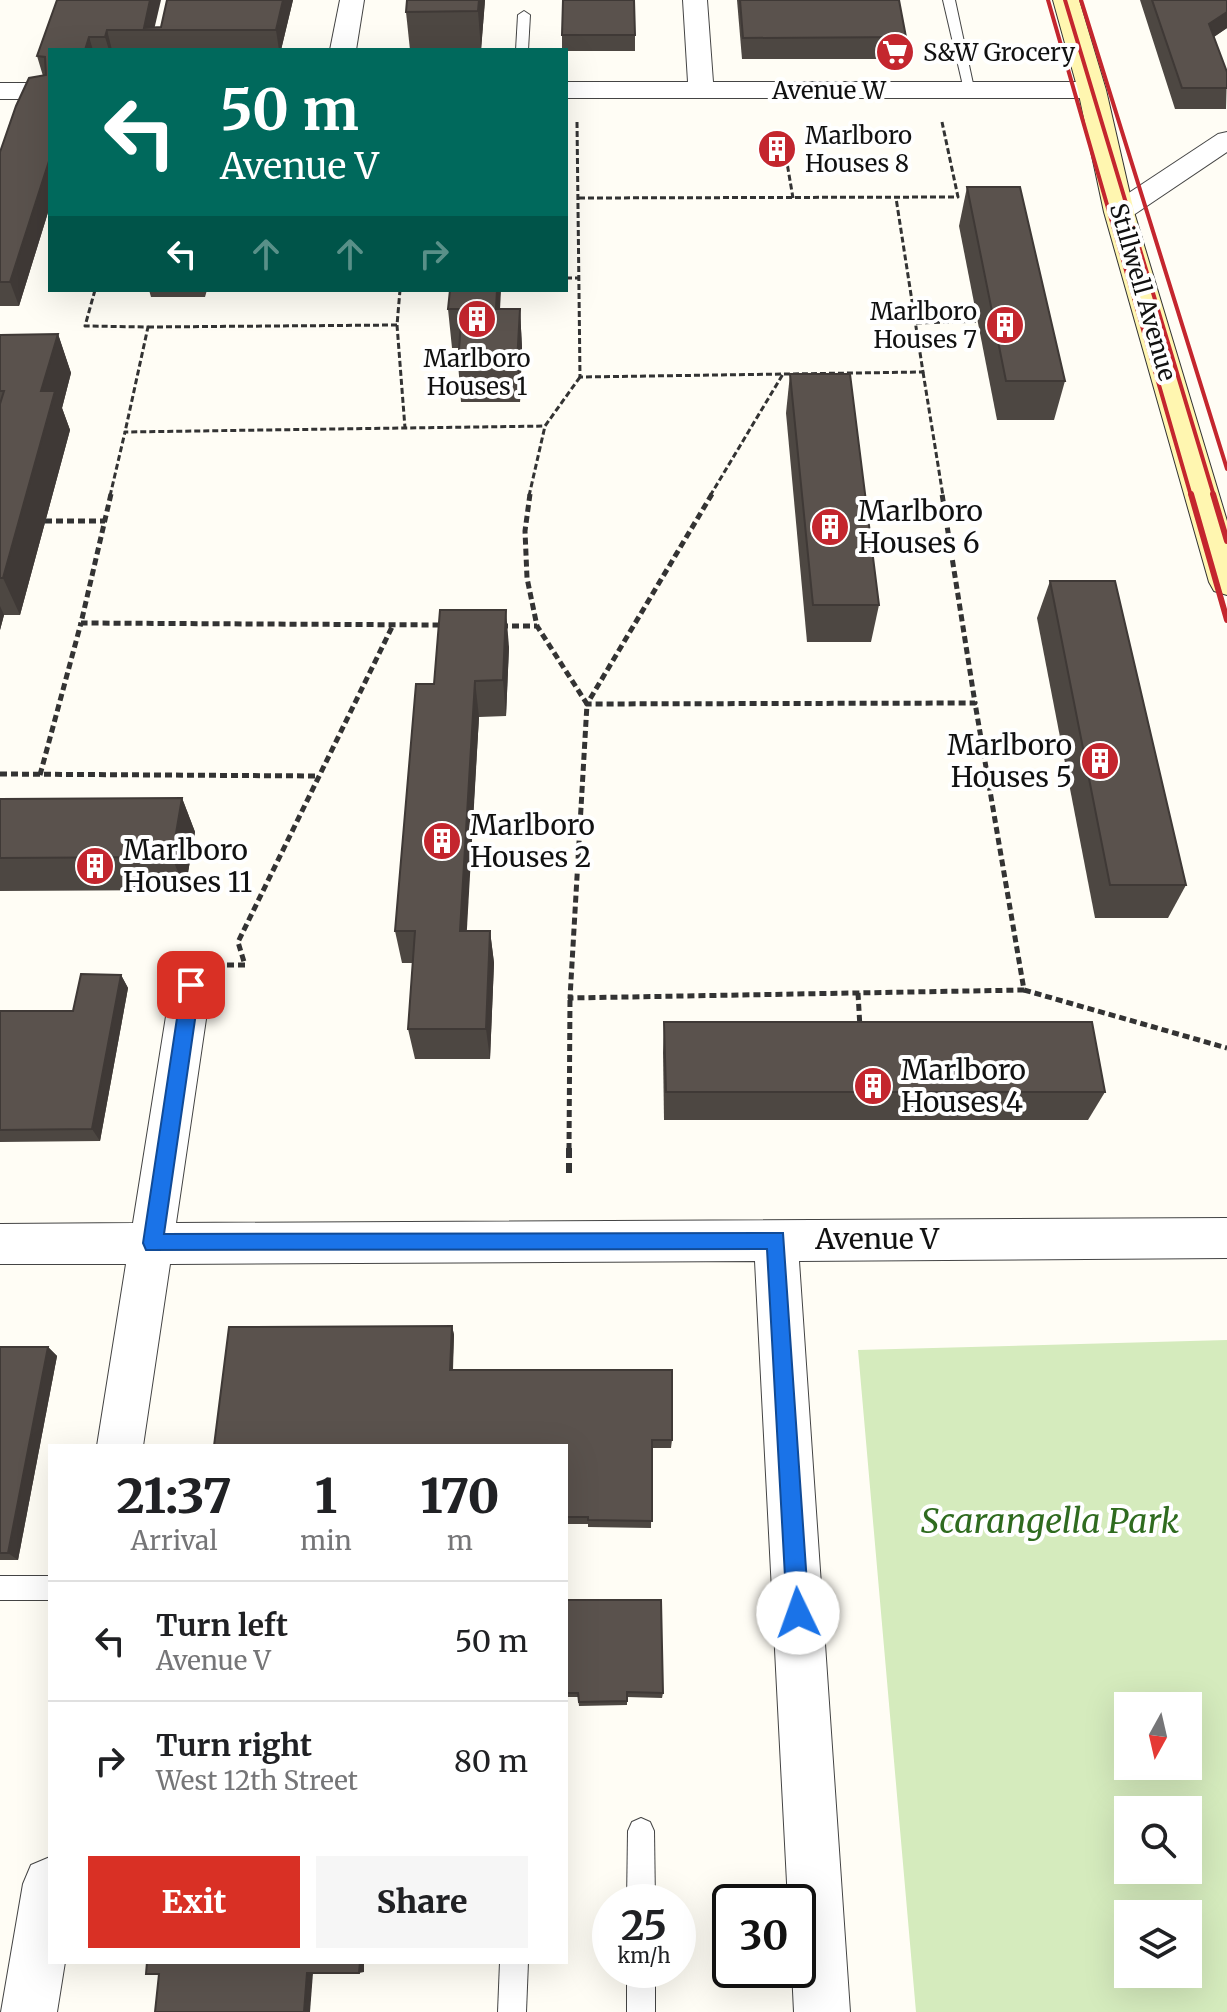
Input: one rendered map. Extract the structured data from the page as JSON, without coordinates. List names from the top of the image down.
{
  "streets": {
    "main road": ["Stillwell Avenue"],
    "street": ["Avenue W", "Avenue V"]
  },
  "crossings": [
    ["Avenue W", "Stillwell Avenue"]
  ],
  "parks": ["Scarangella Park"],
  "places": {
    "supermarket": ["S&W Grocery"],
    "building": [
      "Marlboro Houses 8",
      "Marlboro Houses 1",
      "Marlboro Houses 7",
      "Marlboro Houses 6",
      "Marlboro Houses 5",
      "Marlboro Houses 2",
      "Marlboro Houses 11",
      "Marlboro Houses 4"
    ]
  },
  "north": "bottom",
  "page": {
    "turn": ["50 m", "Avenue V"],
    "eta": [
      "21:37",
      "Arrival",
      "1",
      "min",
      "170",
      "m"
    ],
    "list": [
      {
        "name": "Turn left",
        "note": "Avenue V",
        "value": "50 m"
      },
      {
        "name": "Turn right",
        "note": "West 12th Street",
        "value": "80 m"
      }
    ],
    "buttons": ["Exit", "Share"],
    "speed": "25 km/h",
    "limit": "30"
  }
}
